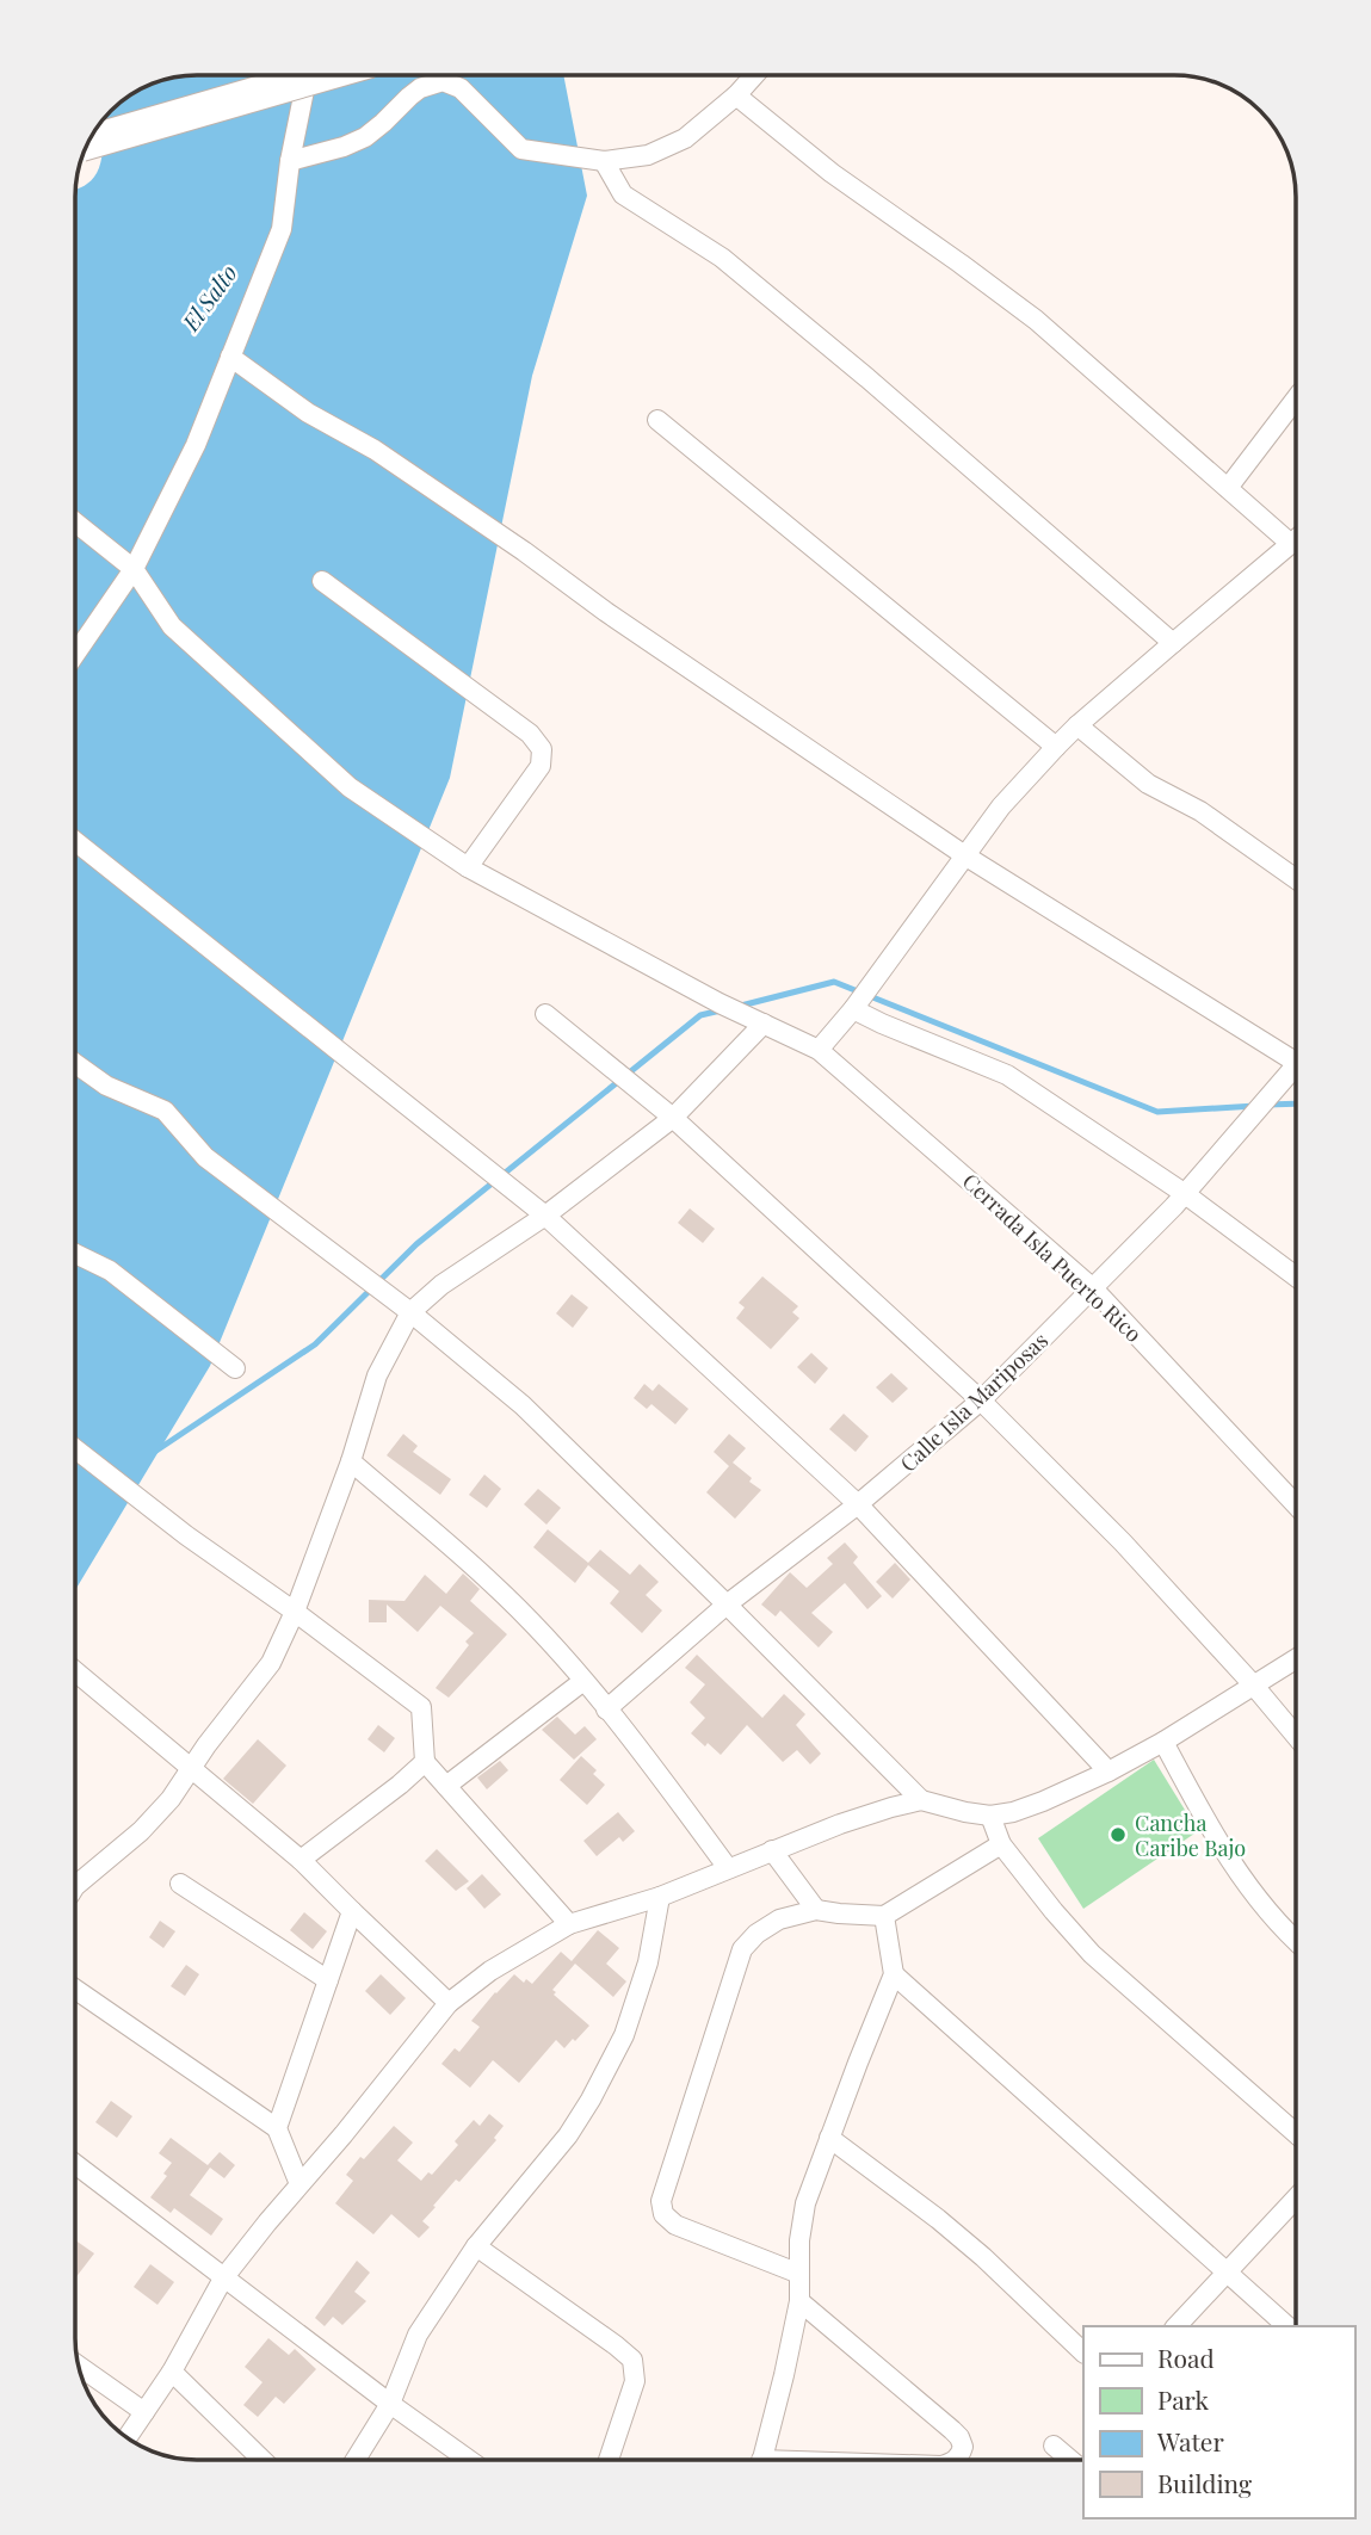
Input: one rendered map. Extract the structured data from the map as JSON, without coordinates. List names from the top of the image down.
{
  "streets": {
    "street": ["Cerrada Isla Puerto Rico", "Calle Isla Mariposas"]
  },
  "crossings": [
    ["Cerrada Isla Puerto Rico", "Calle Isla Mariposas"]
  ],
  "water": ["El Salto"],
  "places": ["Cancha Caribe Bajo"],
  "legend": [
    "Road",
    "Park",
    "Water",
    "Building"
  ]
}
